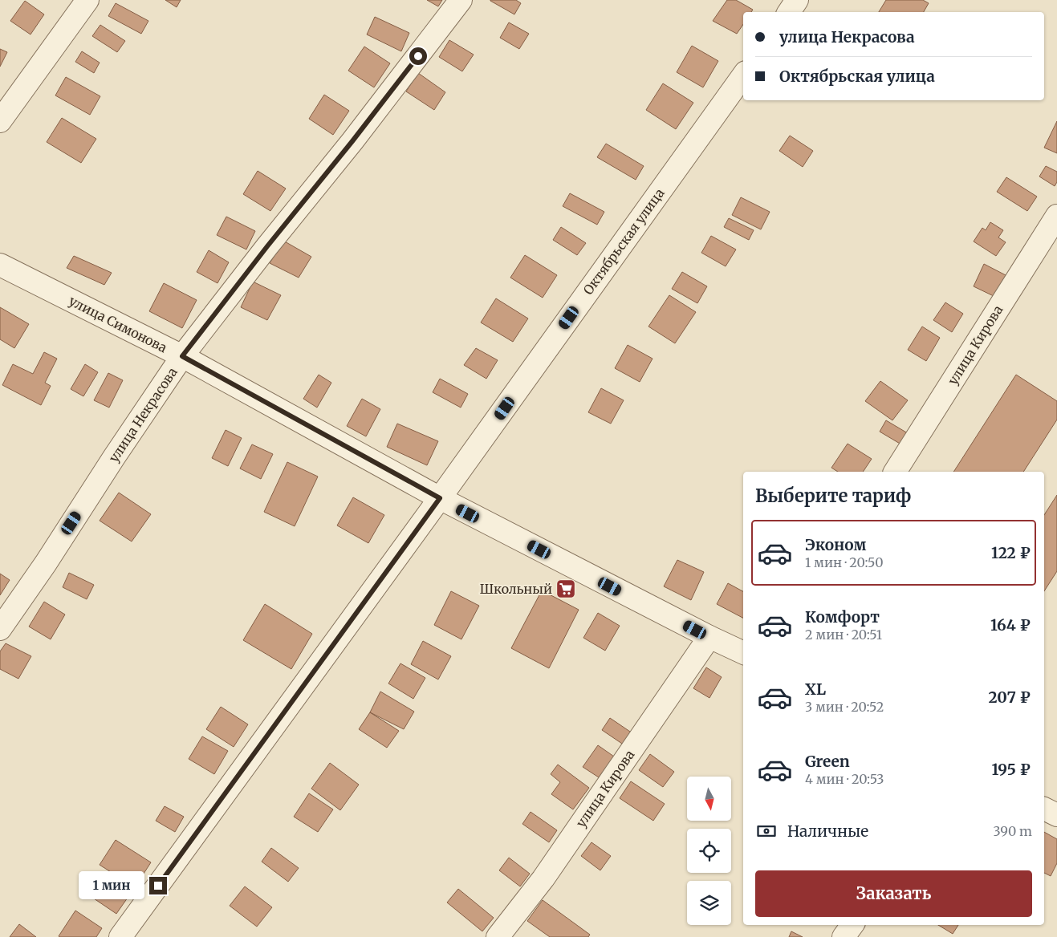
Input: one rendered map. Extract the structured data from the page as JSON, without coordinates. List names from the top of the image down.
{
  "streets": {
    "street": [
      "Октябрьская улица",
      "улица Симонова",
      "улица Кирова",
      "улица Некрасова"
    ]
  },
  "crossings": [
    ["Октябрьская улица", "улица Симонова"],
    ["улица Симонова", "улица Кирова"],
    ["улица Симонова", "улица Некрасова"]
  ],
  "places": {
    "supermarket": ["Школьный"]
  },
  "north": "bottom",
  "page": {
    "banner": ["улица Некрасова", "Октябрьская улица"],
    "heading": "Выберите тариф",
    "list": [
      {
        "name": "Эконом",
        "note": "1 мин · 20:50",
        "value": "122 ₽"
      },
      {
        "name": "Комфорт",
        "note": "2 мин · 20:51",
        "value": "164 ₽"
      },
      {
        "name": "XL",
        "note": "3 мин · 20:52",
        "value": "207 ₽"
      },
      {
        "name": "Green",
        "note": "4 мин · 20:53",
        "value": "195 ₽"
      }
    ],
    "pay": ["Наличные", "390 m"],
    "buttons": "Заказать",
    "bubble": "1 мин"
  }
}
